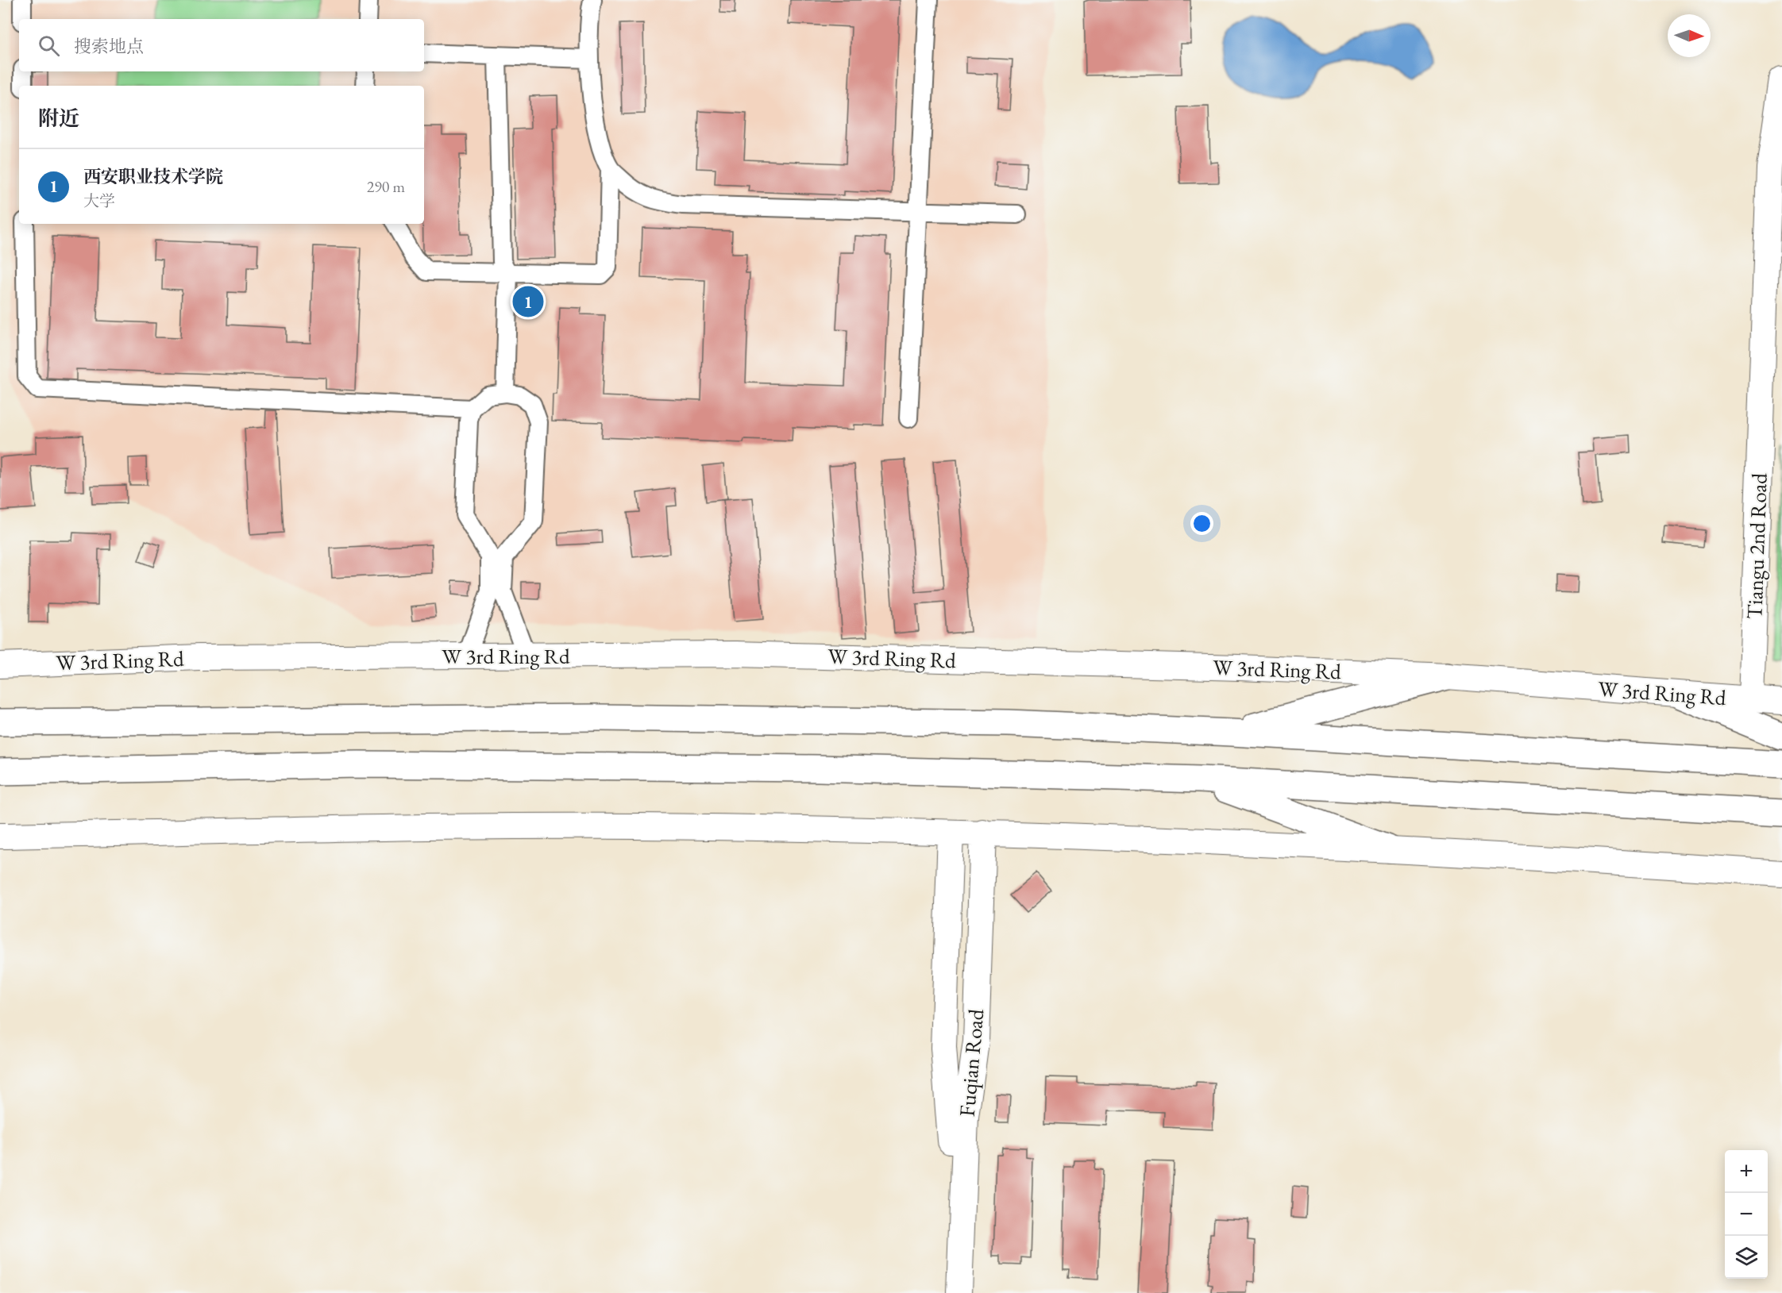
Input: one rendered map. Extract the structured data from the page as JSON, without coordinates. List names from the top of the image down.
{
  "streets": {
    "main road": ["Tiangu 2nd Road", "W 3rd Ring Rd", "Fuqian Road"]
  },
  "crossings": [
    ["Tiangu 2nd Road", "W 3rd Ring Rd"]
  ],
  "north": "right",
  "page": {
    "search": "搜索地点",
    "heading": "附近",
    "list": [
      {
        "mark": "1",
        "name": "西安职业技术学院",
        "note": "大学",
        "value": "290 m"
      }
    ],
    "pins": "1",
    "map_buttons": ["+", "−"]
  }
}
